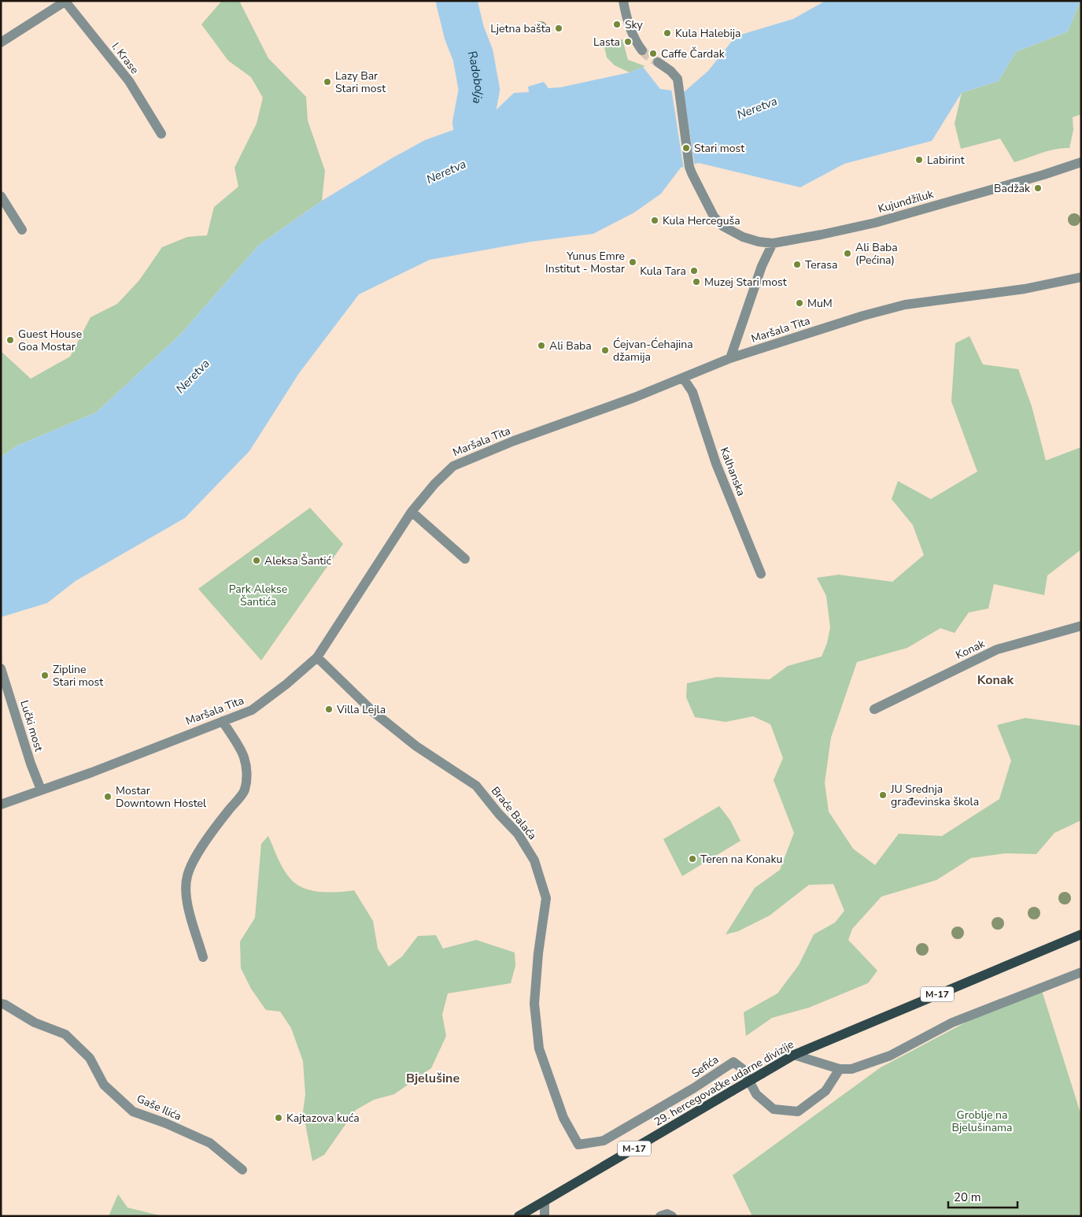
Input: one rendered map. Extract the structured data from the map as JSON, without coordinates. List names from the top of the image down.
{
  "streets": {
    "main road": ["M-17", "29. hercegovačke udarne divizije"],
    "street": [
      "I. Krase",
      "Kujundžiluk",
      "Maršala Tita",
      "Kalhanska",
      "Konak",
      "Lučki most",
      "Braće Balaća",
      "Sefića",
      "Gaše Ilića"
    ]
  },
  "crossings": [
    ["Maršala Tita", "Kalhanska"],
    ["Maršala Tita", "Lučki most"],
    ["Maršala Tita", "Braće Balaća"],
    ["Braće Balaća", "Sefića"]
  ],
  "districts": ["Konak", "Bjelušine"],
  "water": ["Radobolja", "Neretva"],
  "parks": ["Park Alekse Šantića", "Groblje na Bjelušinama"],
  "places": [
    "Sky",
    "Ljetna bašta",
    "Kula Halebija",
    "Lasta",
    "Caffe Čardak",
    "Lazy Bar Stari most",
    "Stari most",
    "Labirint",
    "Badžak",
    "Kula Herceguša",
    "Ali Baba (Pećina)",
    "Yunus Emre Institut - Mostar",
    "Terasa",
    "Kula Tara",
    "Muzej Stari most",
    "MuM",
    "Guest House Goa Mostar",
    "Ali Baba",
    "Ćejvan-Ćehajina džamija",
    "Aleksa Šantić",
    "Zipline Stari most",
    "Villa Lejla",
    "JU Srednja građevinska škola",
    "Mostar Downtown Hostel",
    "Teren na Konaku",
    "Kajtazova kuća"
  ],
  "scale_bar": "20 m"
}
